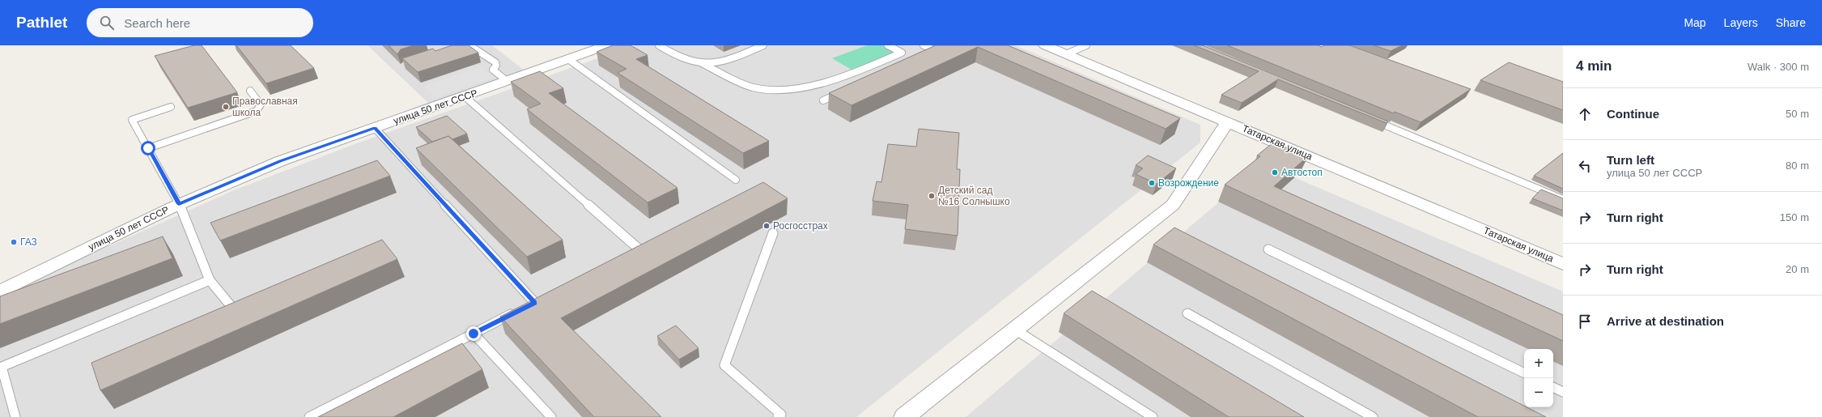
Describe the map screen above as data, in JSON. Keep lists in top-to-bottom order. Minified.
{"streets":{"street":["улица 50 лет СССР","Татарская улица"]},"places":["Православная школа","Автостоп","Возрождение","Детский сад №16 Солнышко","Росгосстрах","ГАЗ"],"page":{"header":"Pathlet","search":"Search here","nav":["Map","Layers","Share"],"heading":["4 min","Walk · 300 m"],"list":[["Continue","50 m"],["Turn left","улица 50 лет СССР","80 m"],["Turn right","150 m"],["Turn right","20 m"],"Arrive at destination"],"map_buttons":["+","−"]}}
